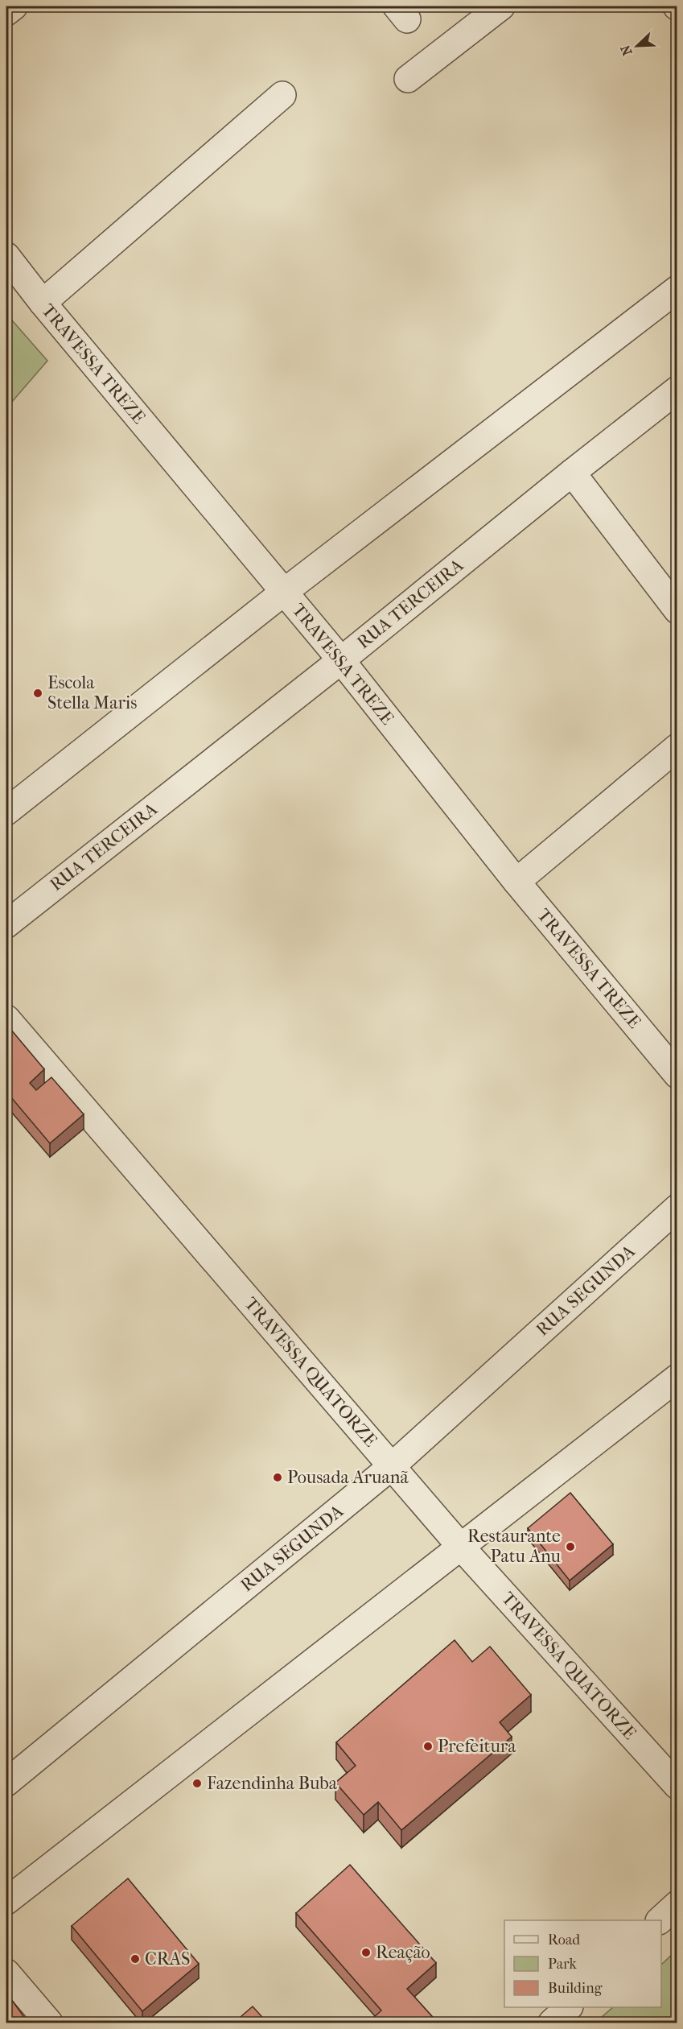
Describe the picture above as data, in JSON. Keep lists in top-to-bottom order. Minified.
{"streets":{"street":["TRAVESSA TREZE","RUA TERCEIRA","RUA SEGUNDA","TRAVESSA QUATORZE"]},"crossings":[["TRAVESSA TREZE","RUA TERCEIRA"],["RUA SEGUNDA","TRAVESSA QUATORZE"]],"places":["Escola Stella Maris","Pousada Aruanã","Restaurante Patu Anu","Prefeitura","Fazendinha Buba","Reação","CRAS"],"legend":["Road","Park","Building"],"north":"bottom left"}
